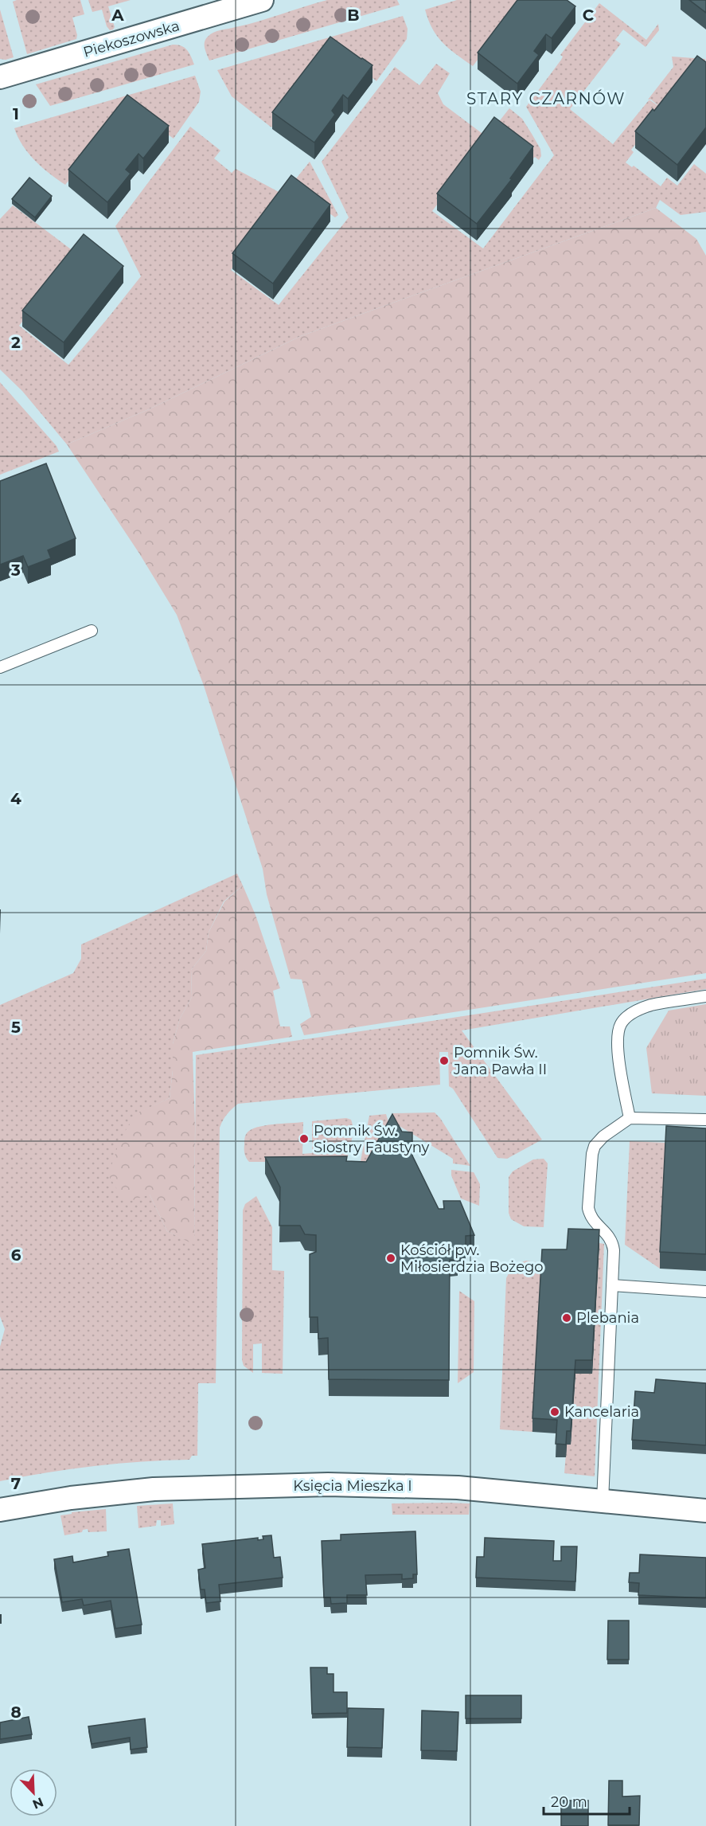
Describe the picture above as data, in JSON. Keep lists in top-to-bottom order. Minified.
{"streets":{"street":["Piekoszowska","Księcia Mieszka I"]},"districts":["STARY CZARNÓW"],"places":["Pomnik Św. Jana Pawła II","Pomnik Św. Siostry Faustyny","Kościół pw. Miłosierdzia Bożego","Plebania","Kancelaria"],"scale_bar":"20 m","north":"bottom right","grid":{"columns":["A","B","C"],"rows":["1","2","3","4","5","6","7","8"]}}
